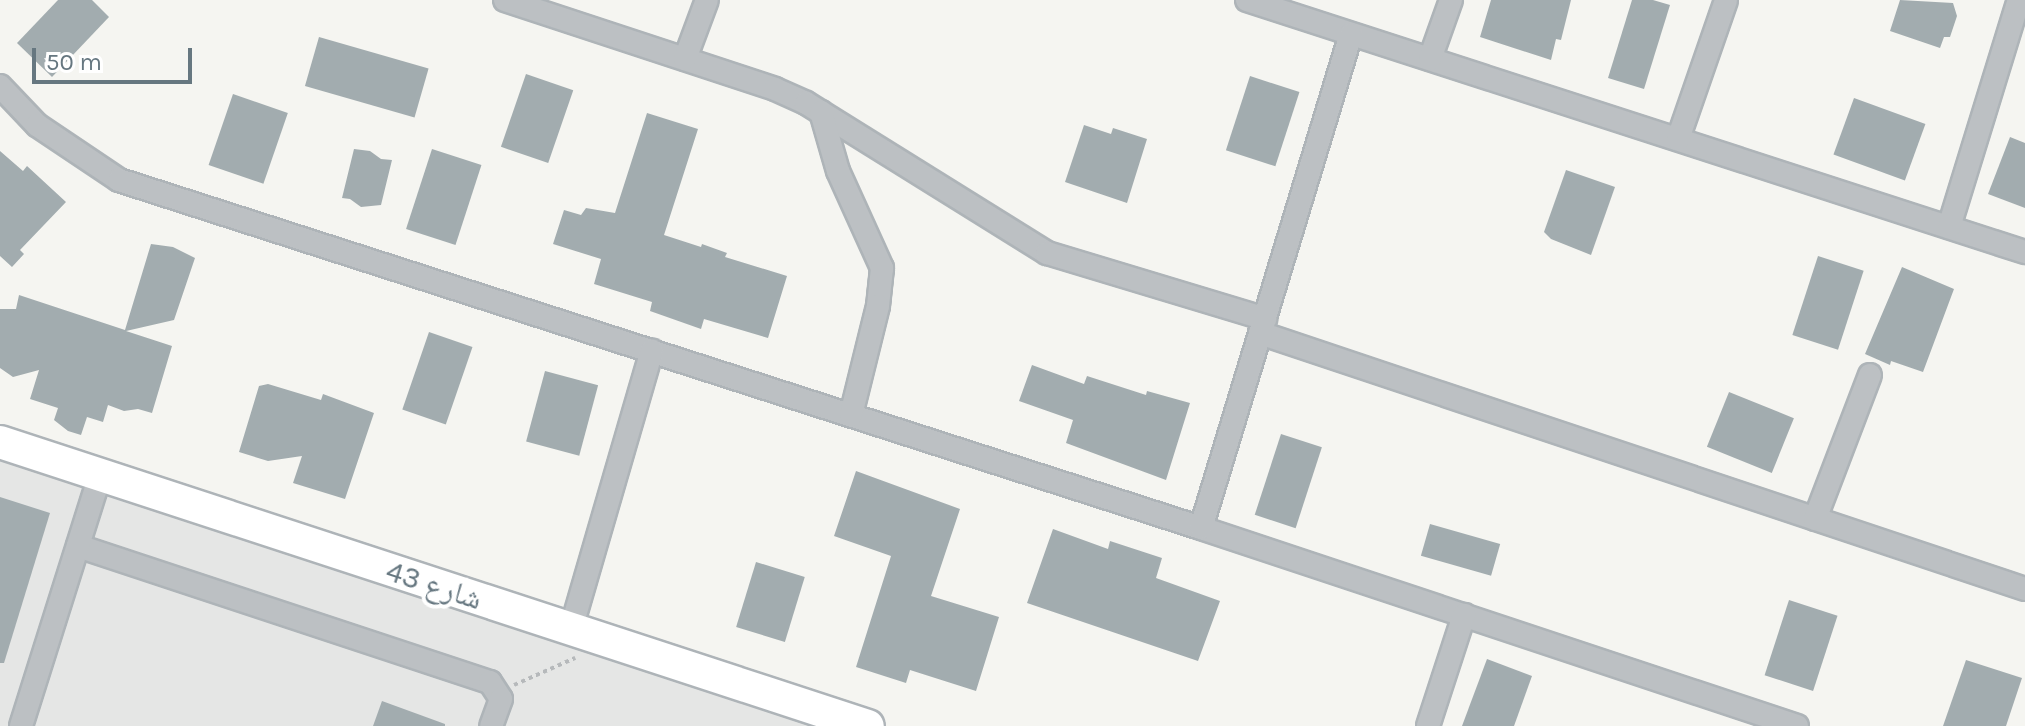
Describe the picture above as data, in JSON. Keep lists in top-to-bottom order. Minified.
{"streets":{"street":["شارع 43"]},"scale_bar":"50 m"}
